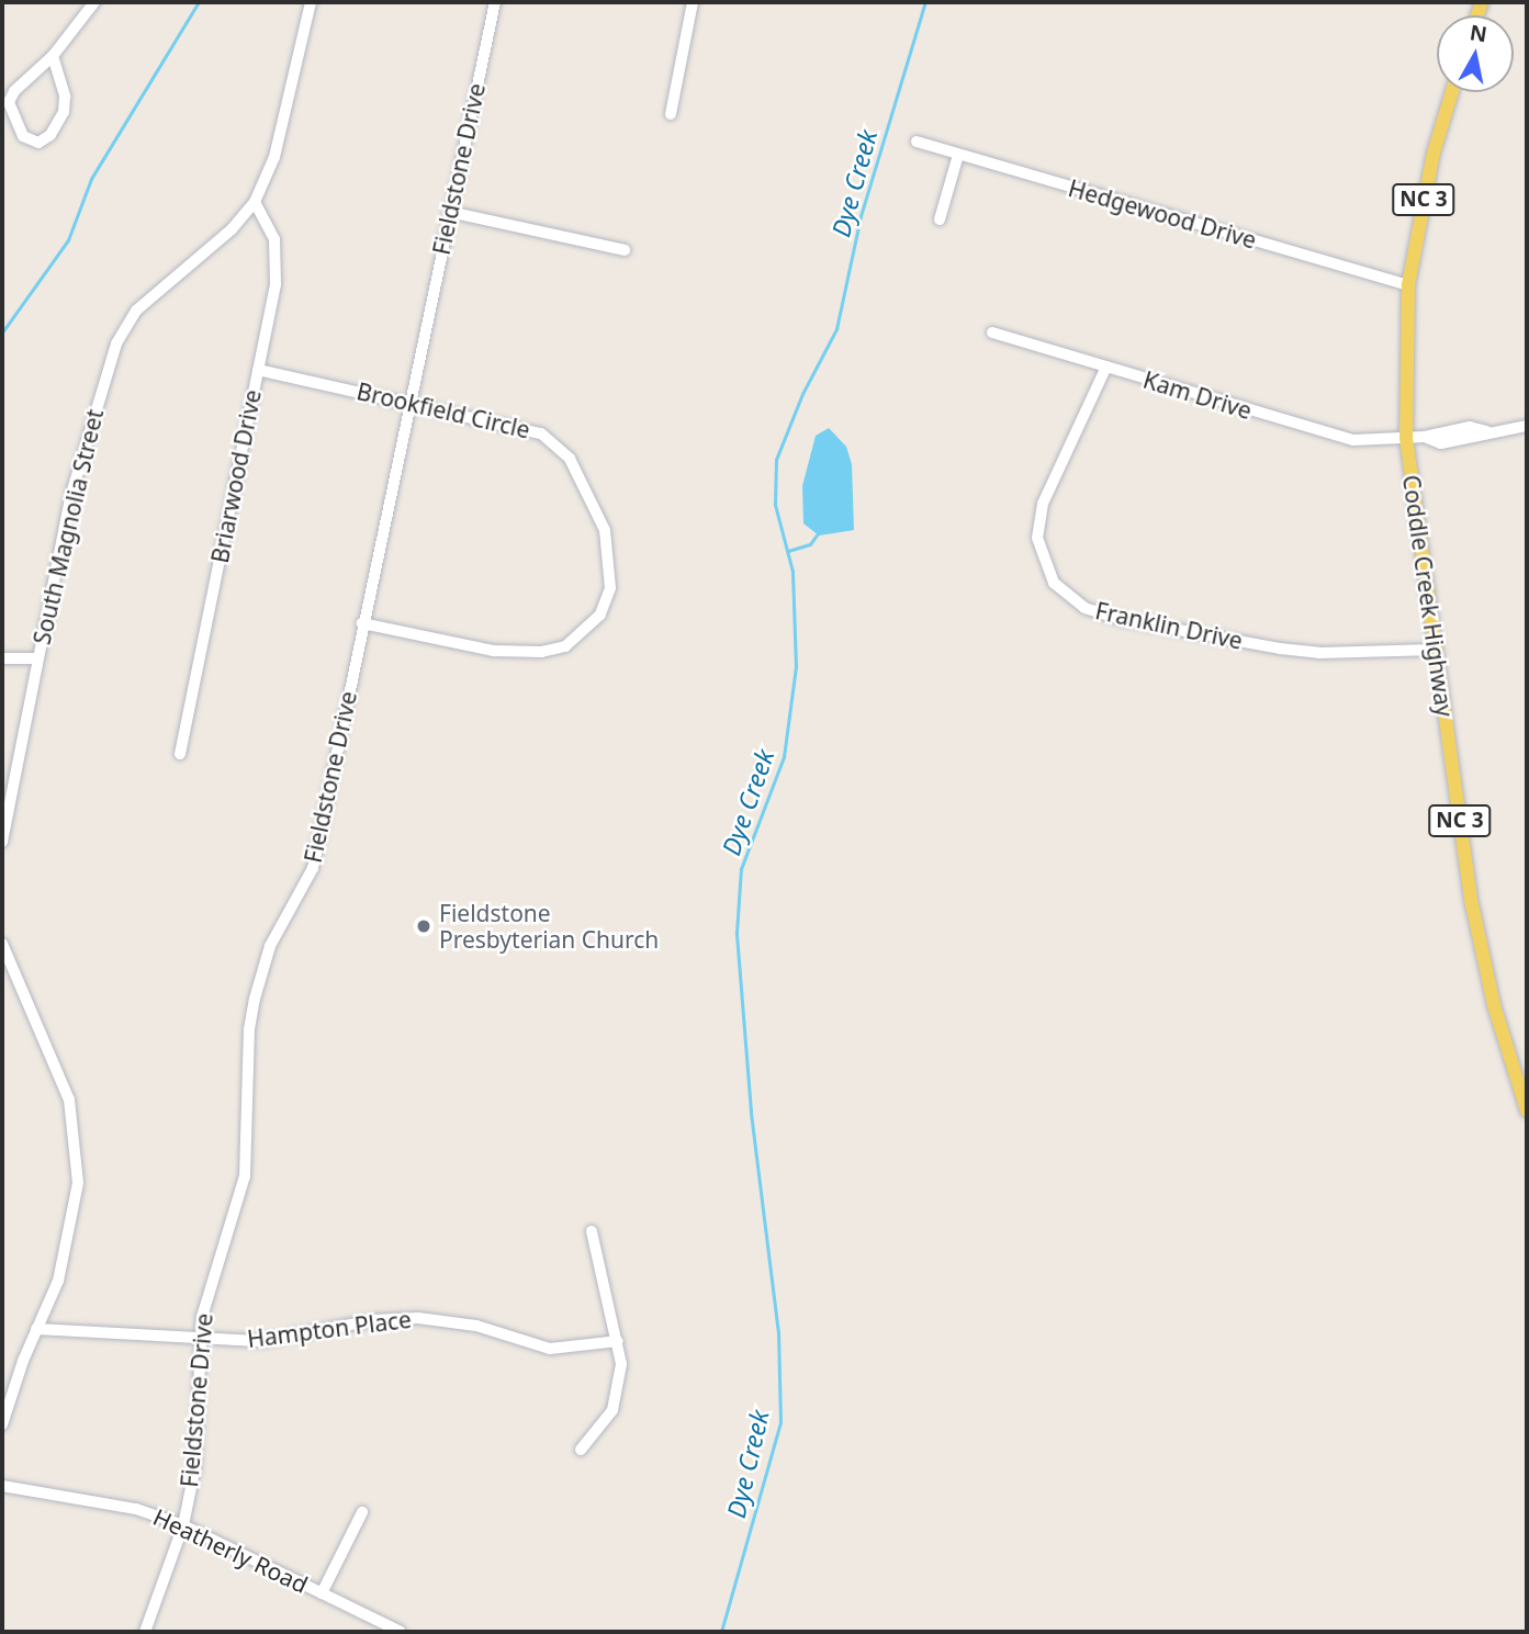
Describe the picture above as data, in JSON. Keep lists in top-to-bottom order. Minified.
{"streets":{"main road":["NC 3","Coddle Creek Highway"],"street":["Fieldstone Drive","Hedgewood Drive","Kam Drive","Brookfield Circle","Briarwood Drive","South Magnolia Street","Franklin Drive","Hampton Place","Heatherly Road"]},"crossings":[["Fieldstone Drive","Brookfield Circle"],["Fieldstone Drive","Hampton Place"],["Fieldstone Drive","Heatherly Road"],["Hedgewood Drive","Coddle Creek Highway"],["Kam Drive","Coddle Creek Highway"],["Kam Drive","Franklin Drive"],["Brookfield Circle","Briarwood Drive"],["Briarwood Drive","South Magnolia Street"],["Coddle Creek Highway","Franklin Drive"]],"water":["Dye Creek"],"places":["Fieldstone Presbyterian Church"],"north":"top"}
